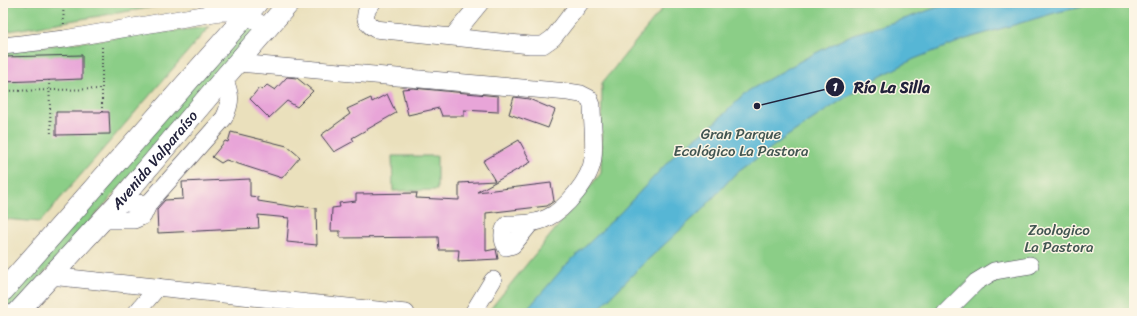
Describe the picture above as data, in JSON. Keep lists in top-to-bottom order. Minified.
{"streets":{"main road":["Avenida Valparaíso"]},"parks":["Gran Parque Ecológico La Pastora","Zoologico La Pastora"],"places":["Río La Silla"]}
